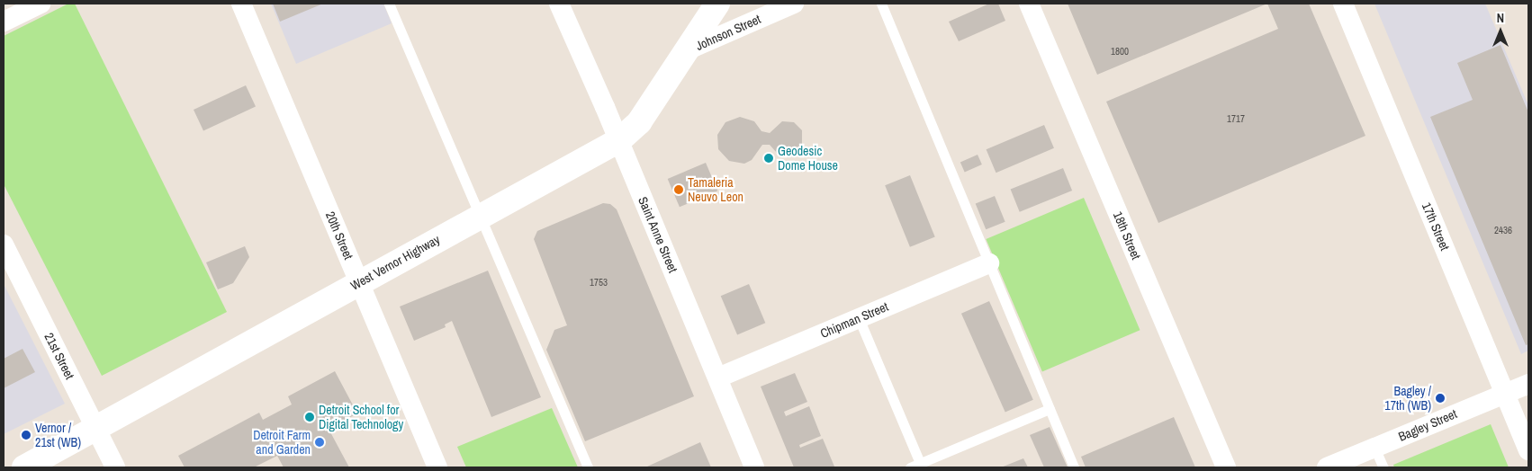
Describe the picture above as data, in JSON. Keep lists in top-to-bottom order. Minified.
{"streets":{"street":["Johnson Street","17th Street","Saint Anne Street","20th Street","18th Street","West Vernor Highway","Chipman Street","21st Street","Bagley Street"]},"crossings":[["Johnson Street","West Vernor Highway"],["17th Street","Bagley Street"],["Saint Anne Street","West Vernor Highway"],["Saint Anne Street","Chipman Street"],["20th Street","West Vernor Highway"],["West Vernor Highway","21st Street"]],"places":["Geodesic Dome House","Tamaleria Neuvo Leon","Bagley / 17th (WB)","Detroit School for Digital Technology","Vernor / 21st (WB)","Detroit Farm and Garden"],"house_numbers":["1800","1717","2436","1753"],"north":"top"}
